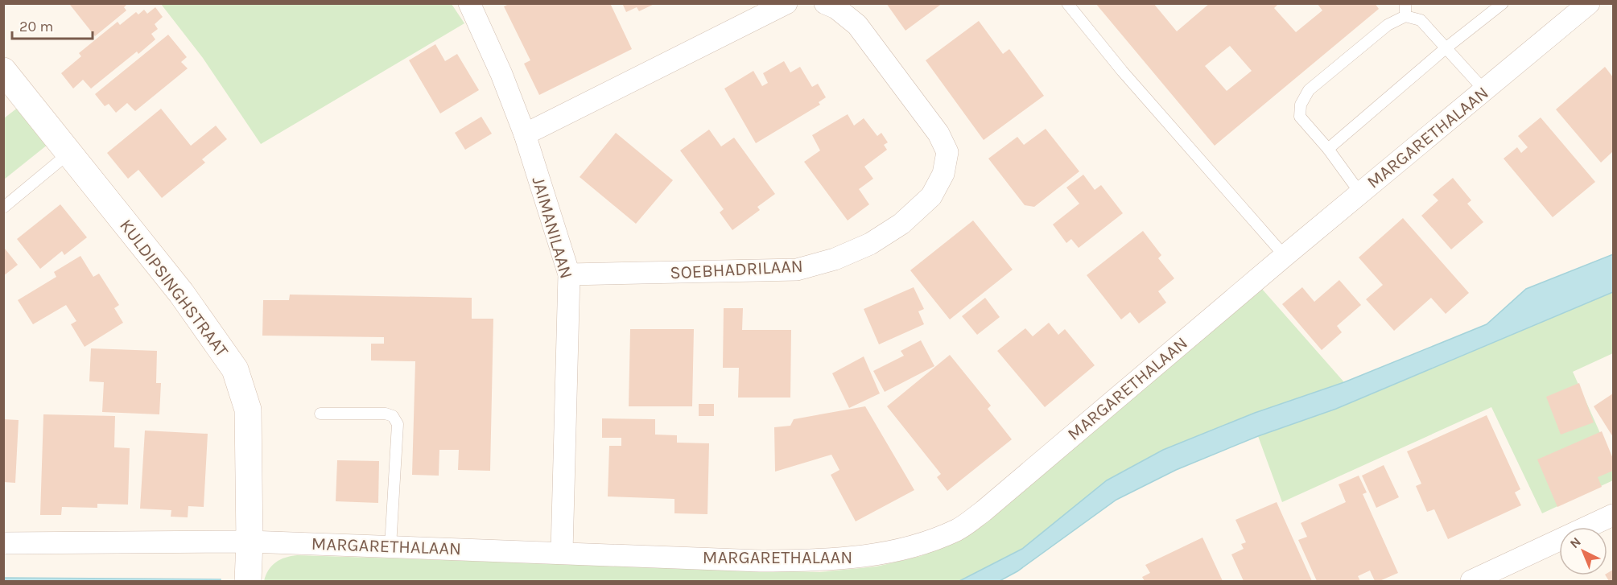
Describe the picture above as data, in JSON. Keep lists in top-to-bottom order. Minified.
{"streets":{"street":["MARGARETHALAAN","JAIMANILAAN","SOEBHADRILAAN","KULDIPSINGHSTRAAT"]},"crossings":[["MARGARETHALAAN","JAIMANILAAN"],["MARGARETHALAAN","KULDIPSINGHSTRAAT"],["JAIMANILAAN","SOEBHADRILAAN"]],"scale_bar":"20 m","north":"top left"}
